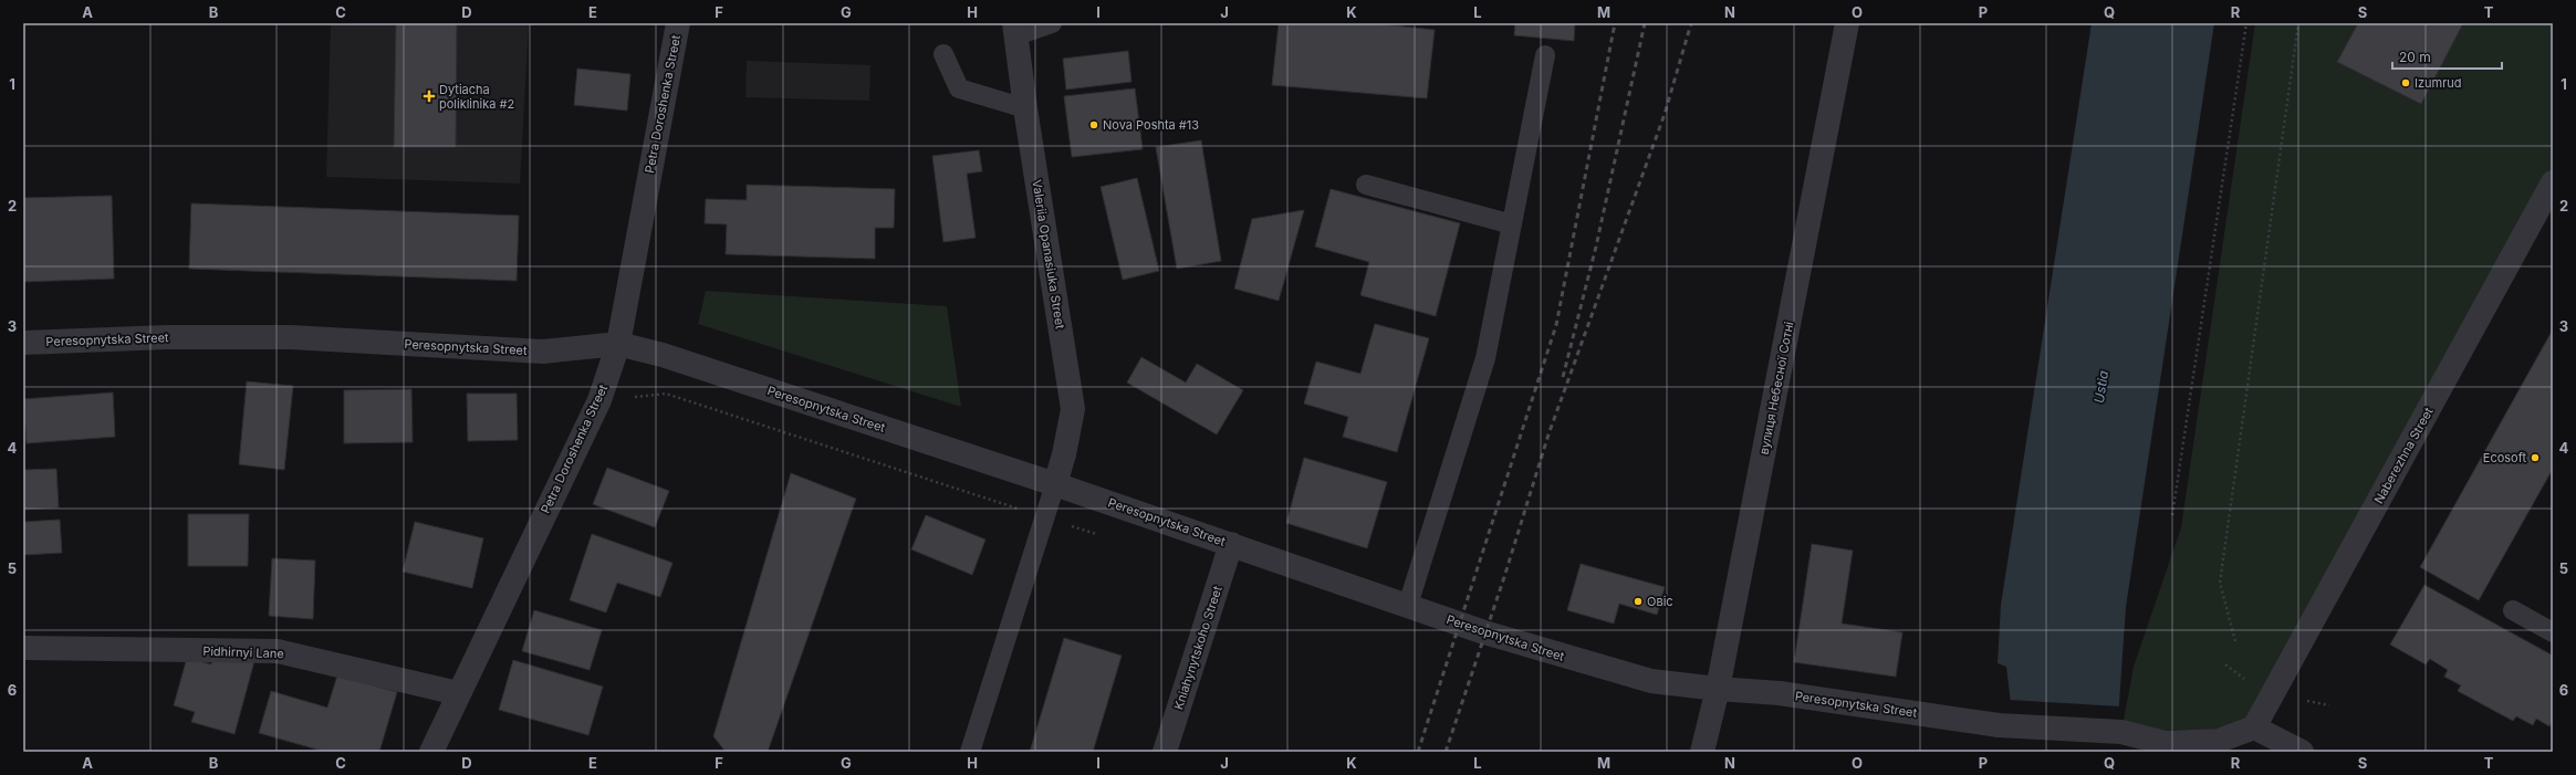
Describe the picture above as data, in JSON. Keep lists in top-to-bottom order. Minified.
{"streets":{"street":["Petra Doroshenka Street","Valeriia Opanasiuka Street","Peresopnytska Street","вулиця Небесної Сотні","Naberezhna Street","Kniahynytskoho Street","Pidhirnyi Lane"]},"crossings":[["Petra Doroshenka Street","Peresopnytska Street"],["Petra Doroshenka Street","Pidhirnyi Lane"],["Valeriia Opanasiuka Street","Peresopnytska Street"],["Peresopnytska Street","вулиця Небесної Сотні"],["Peresopnytska Street","Naberezhna Street"],["Peresopnytska Street","Kniahynytskoho Street"]],"water":["Ustia"],"places":{"other":["Izumrud","Nova Poshta #13","Ecosoft","Овіс"],"health":["Dytiacha poliklinika #2"]},"scale_bar":"20 m","grid":{"columns":["A","B","C","D","E","F","G","H","I","J","K","L","M","N","O","P","Q","R","S","T"],"rows":["1","2","3","4","5","6"]}}
